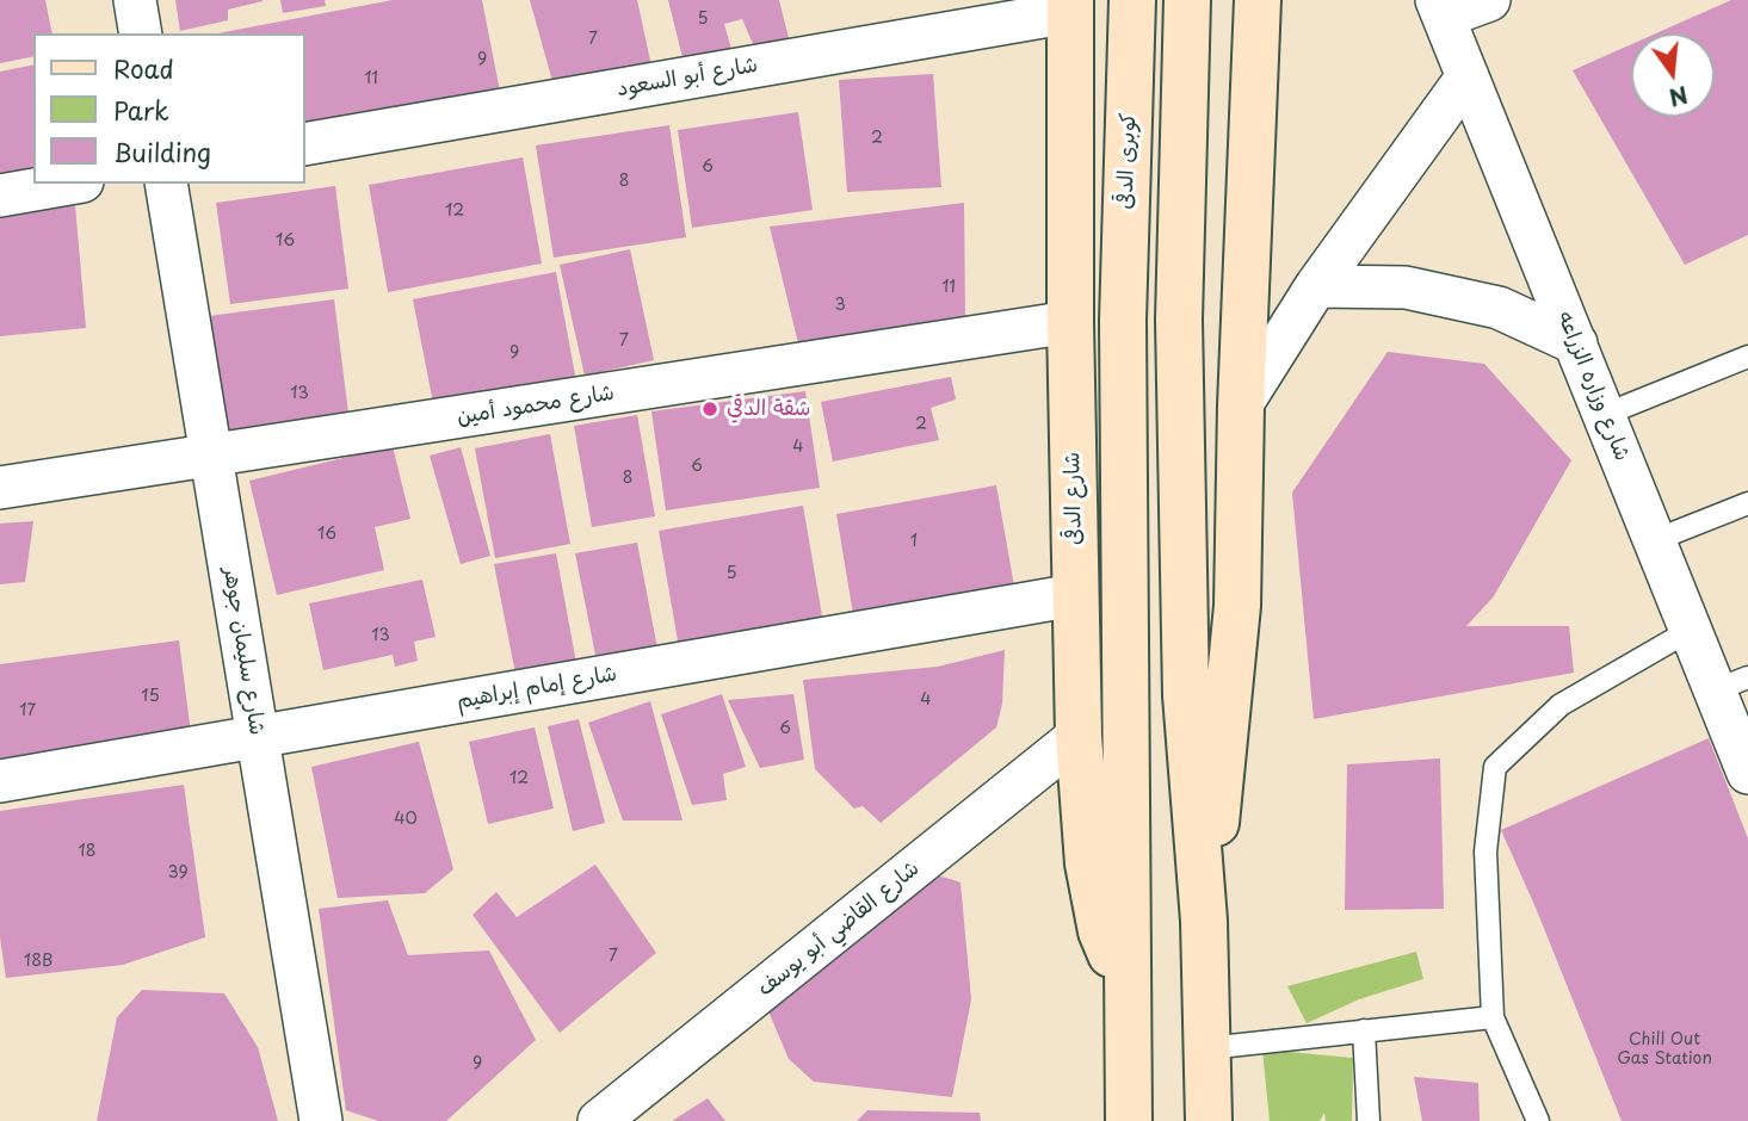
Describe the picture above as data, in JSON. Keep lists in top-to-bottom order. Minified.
{"streets":{"main road":["كوبرى الدقى","شارع الدقى"],"street":["شارع أبو السعود","شارع وزاره الزراعه","شارع محمود أمين","شارع سليمان جوهر","شارع إمام إبراهيم","شارع القاضي أبو يوسف"]},"crossings":[["شارع أبو السعود","شارع الدقى"],["كوبرى الدقى","شارع الدقى"],["شارع محمود أمين","شارع الدقى"],["شارع محمود أمين","شارع سليمان جوهر"],["شارع الدقى","شارع إمام إبراهيم"],["شارع الدقى","شارع القاضي أبو يوسف"],["شارع سليمان جوهر","شارع إمام إبراهيم"]],"places":["شقة الدقي"],"house_numbers":["5","7","9","11","2","6","8","12","16","11","3","7","9","13","2","4","6","8","16","1","5","13","15","4","17","6","12","40","18","39","7","18B","Chill Out Gas Station","9"],"legend":["Road","Park","Building"],"north":"bottom"}
